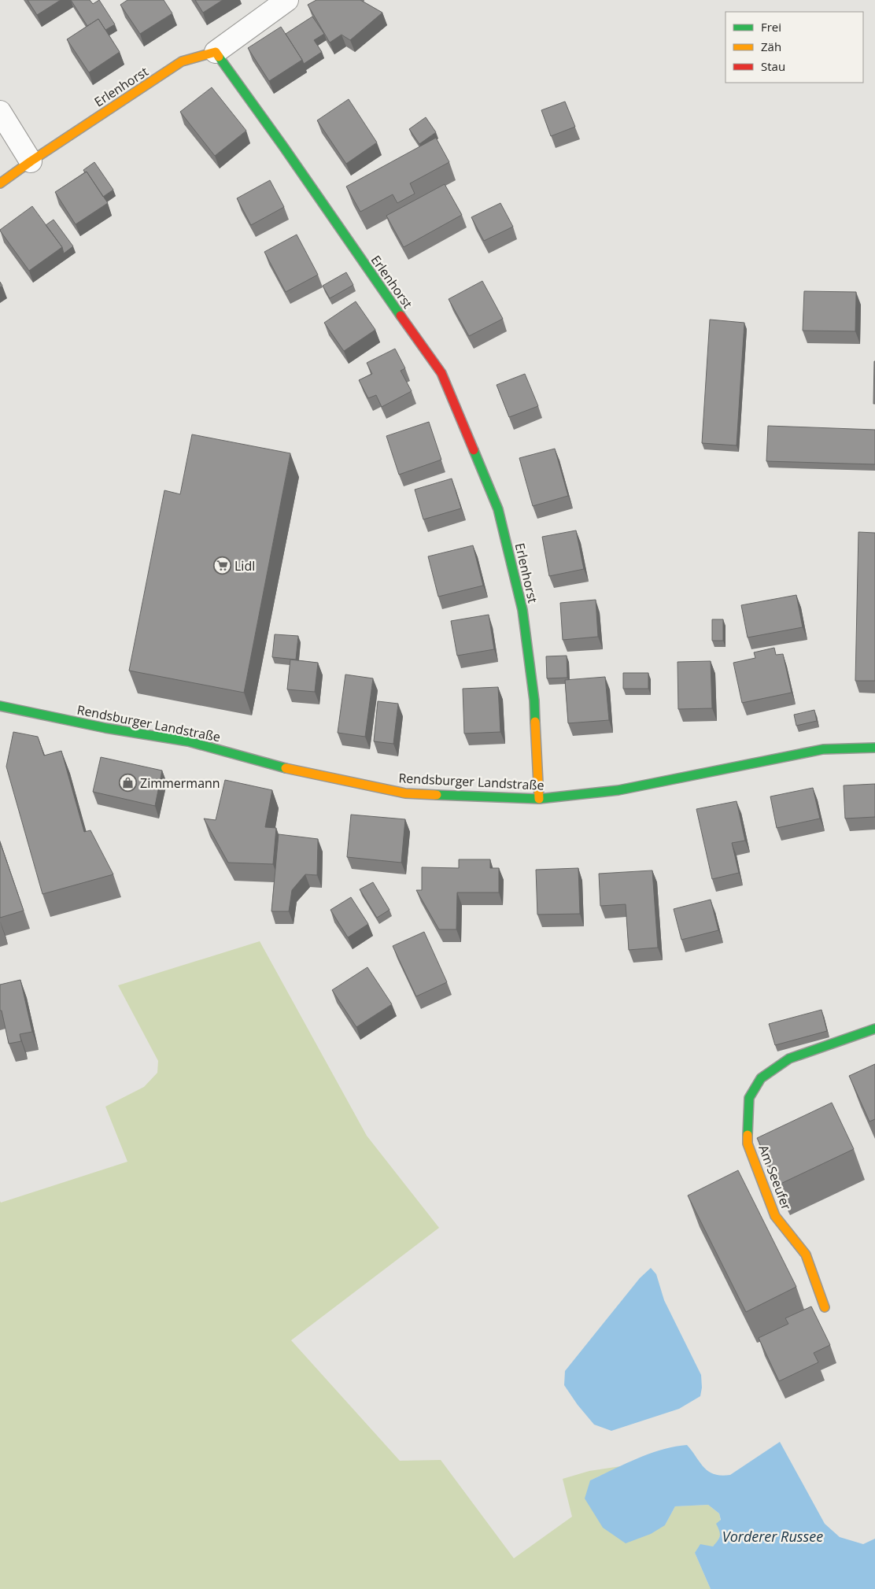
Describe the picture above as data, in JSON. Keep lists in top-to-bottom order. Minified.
{"streets":{"street":["Erlenhorst","Rendsburger Landstraße","Am Seeufer"]},"crossings":[["Erlenhorst","Rendsburger Landstraße"]],"water":["Vorderer Russee"],"places":{"supermarket":["Lidl"],"shop":["Zimmermann"]},"legend":["Frei","Zäh","Stau"]}
